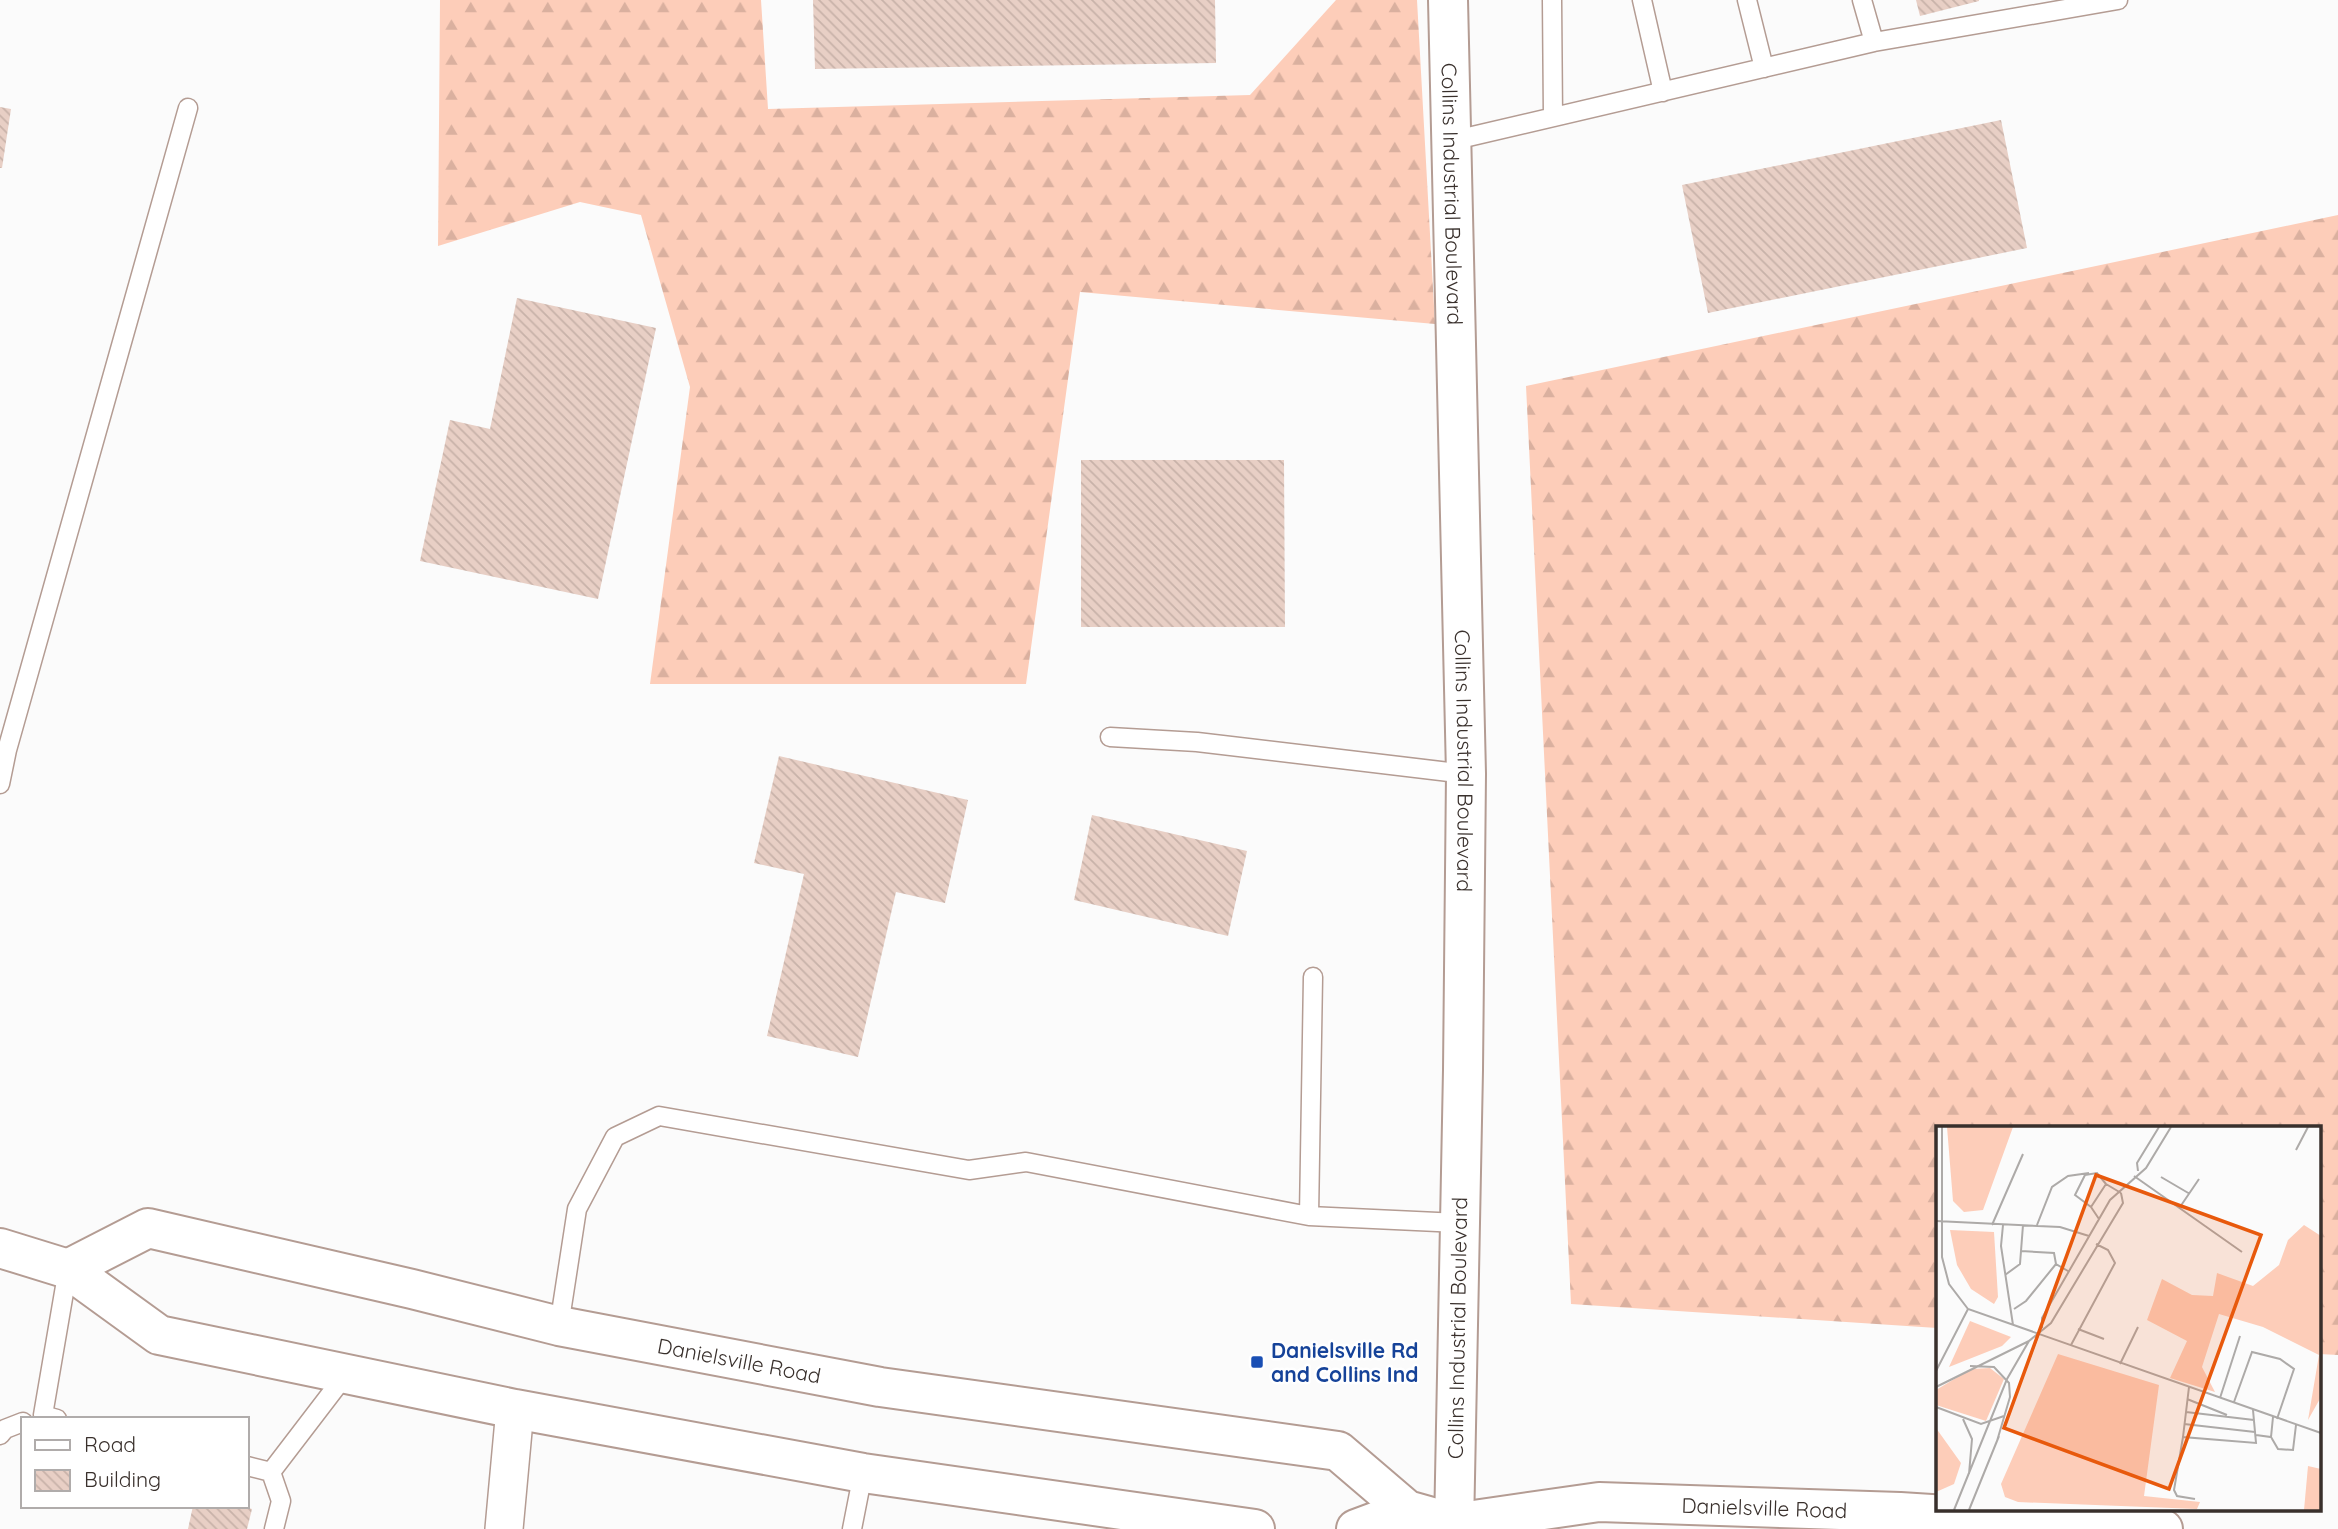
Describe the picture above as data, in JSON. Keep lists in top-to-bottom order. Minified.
{"streets":{"main road":["Collins Industrial Boulevard","Danielsville Road"]},"crossings":[["Collins Industrial Boulevard","Danielsville Road"]],"places":{"transit":["Danielsville Rd and Collins Ind"]},"legend":["Road","Building"]}
